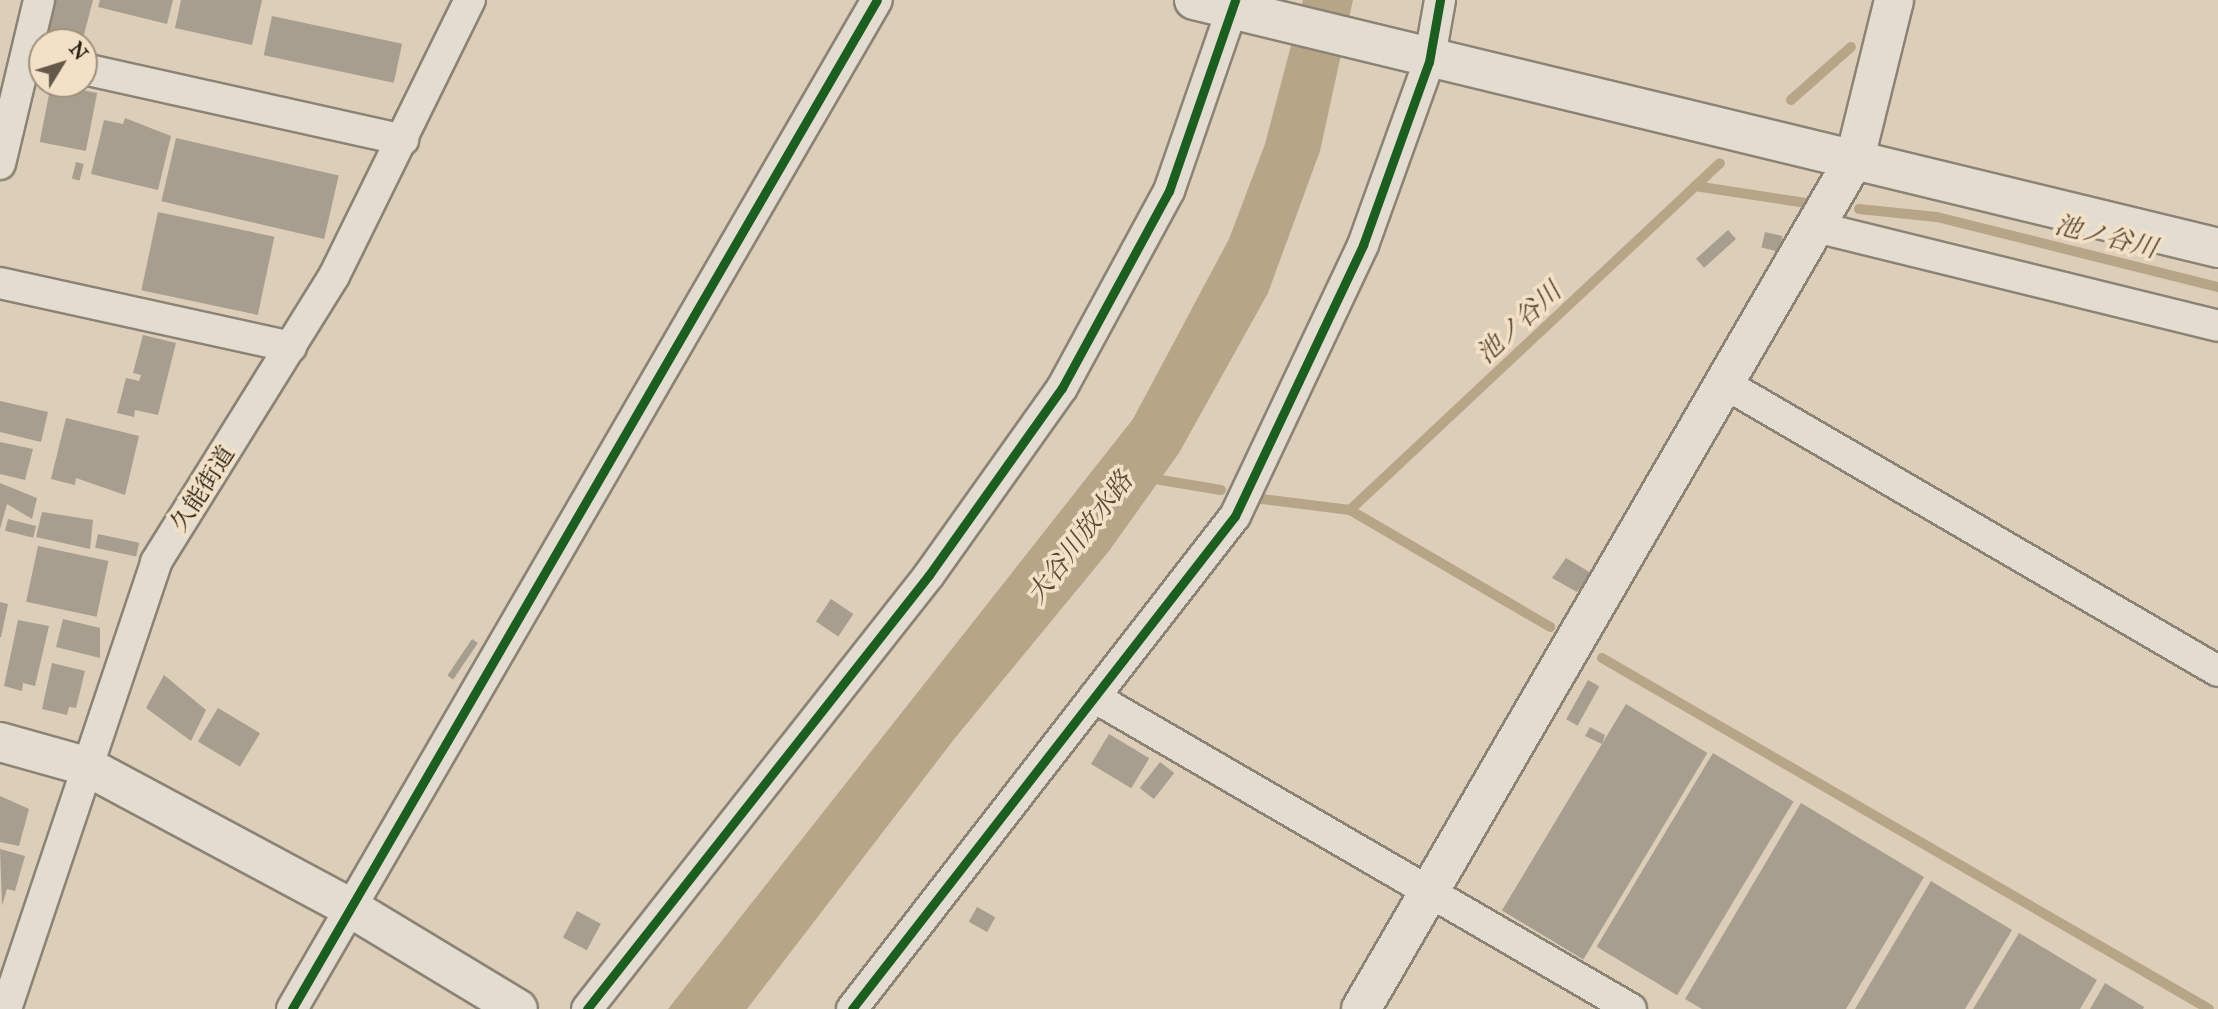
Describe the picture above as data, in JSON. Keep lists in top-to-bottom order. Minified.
{"streets":{"street":["久能街道"]},"water":["池ノ谷川","大谷川放水路"],"north":"top right"}
